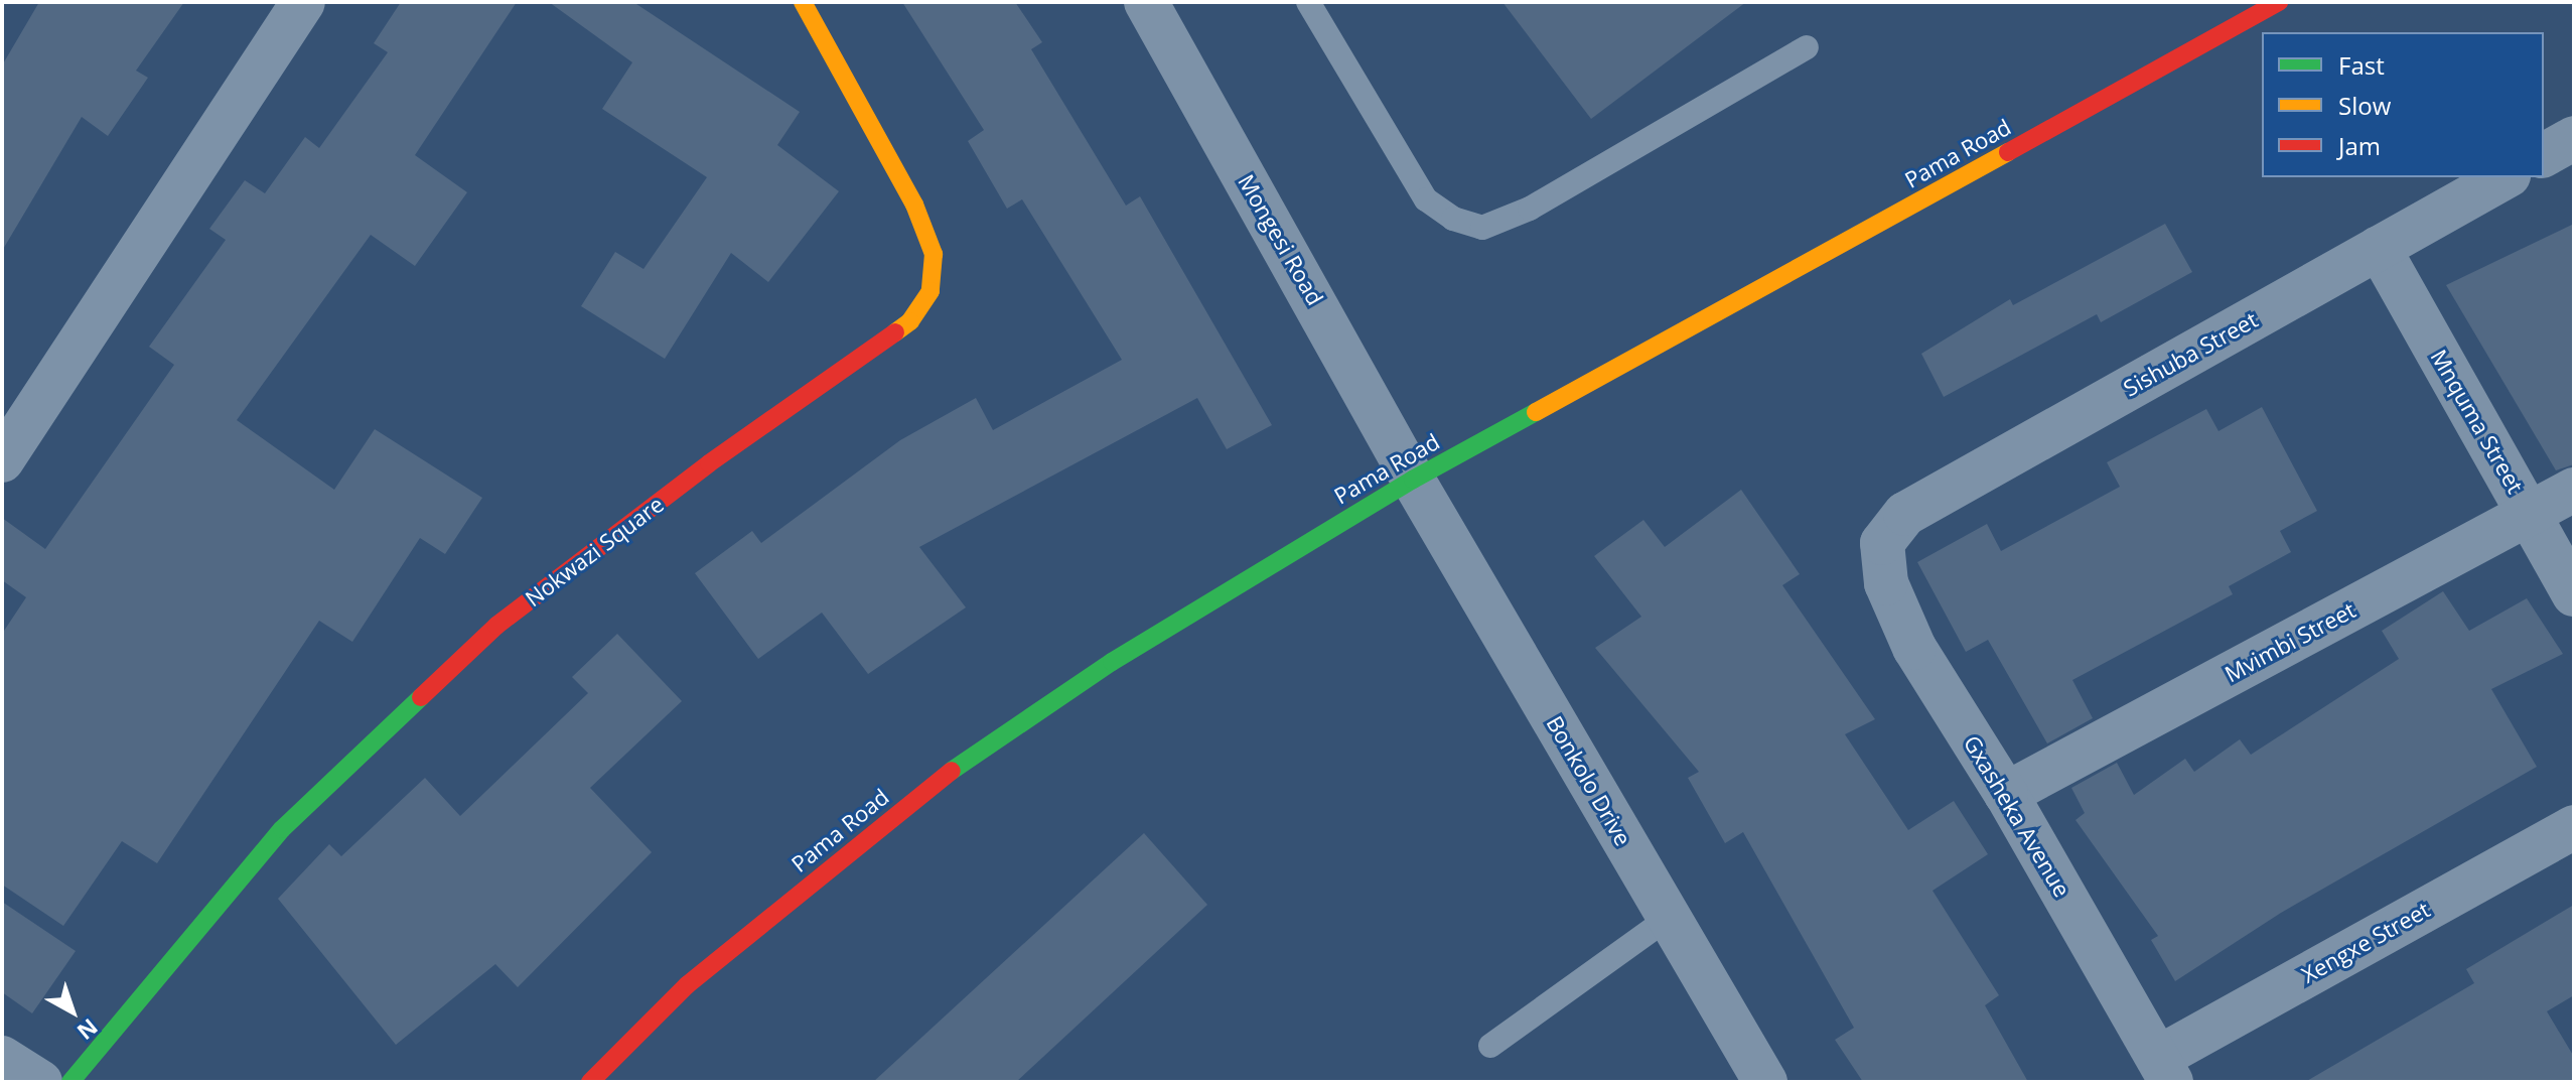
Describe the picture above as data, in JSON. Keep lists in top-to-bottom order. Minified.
{"streets":{"street":["Pama Road","Mongesi Road","Sishuba Street","Mnquma Street","Nokwazi Square","Mvimbi Street","Bonkolo Drive","Gxasheka Avenue","Xengxe Street"]},"crossings":[["Pama Road","Mongesi Road"],["Pama Road","Bonkolo Drive"],["Mongesi Road","Bonkolo Drive"],["Sishuba Street","Mnquma Street"],["Sishuba Street","Gxasheka Avenue"],["Mnquma Street","Mvimbi Street"],["Mvimbi Street","Gxasheka Avenue"],["Gxasheka Avenue","Xengxe Street"]],"legend":["Fast","Slow","Jam"],"north":"bottom right"}
